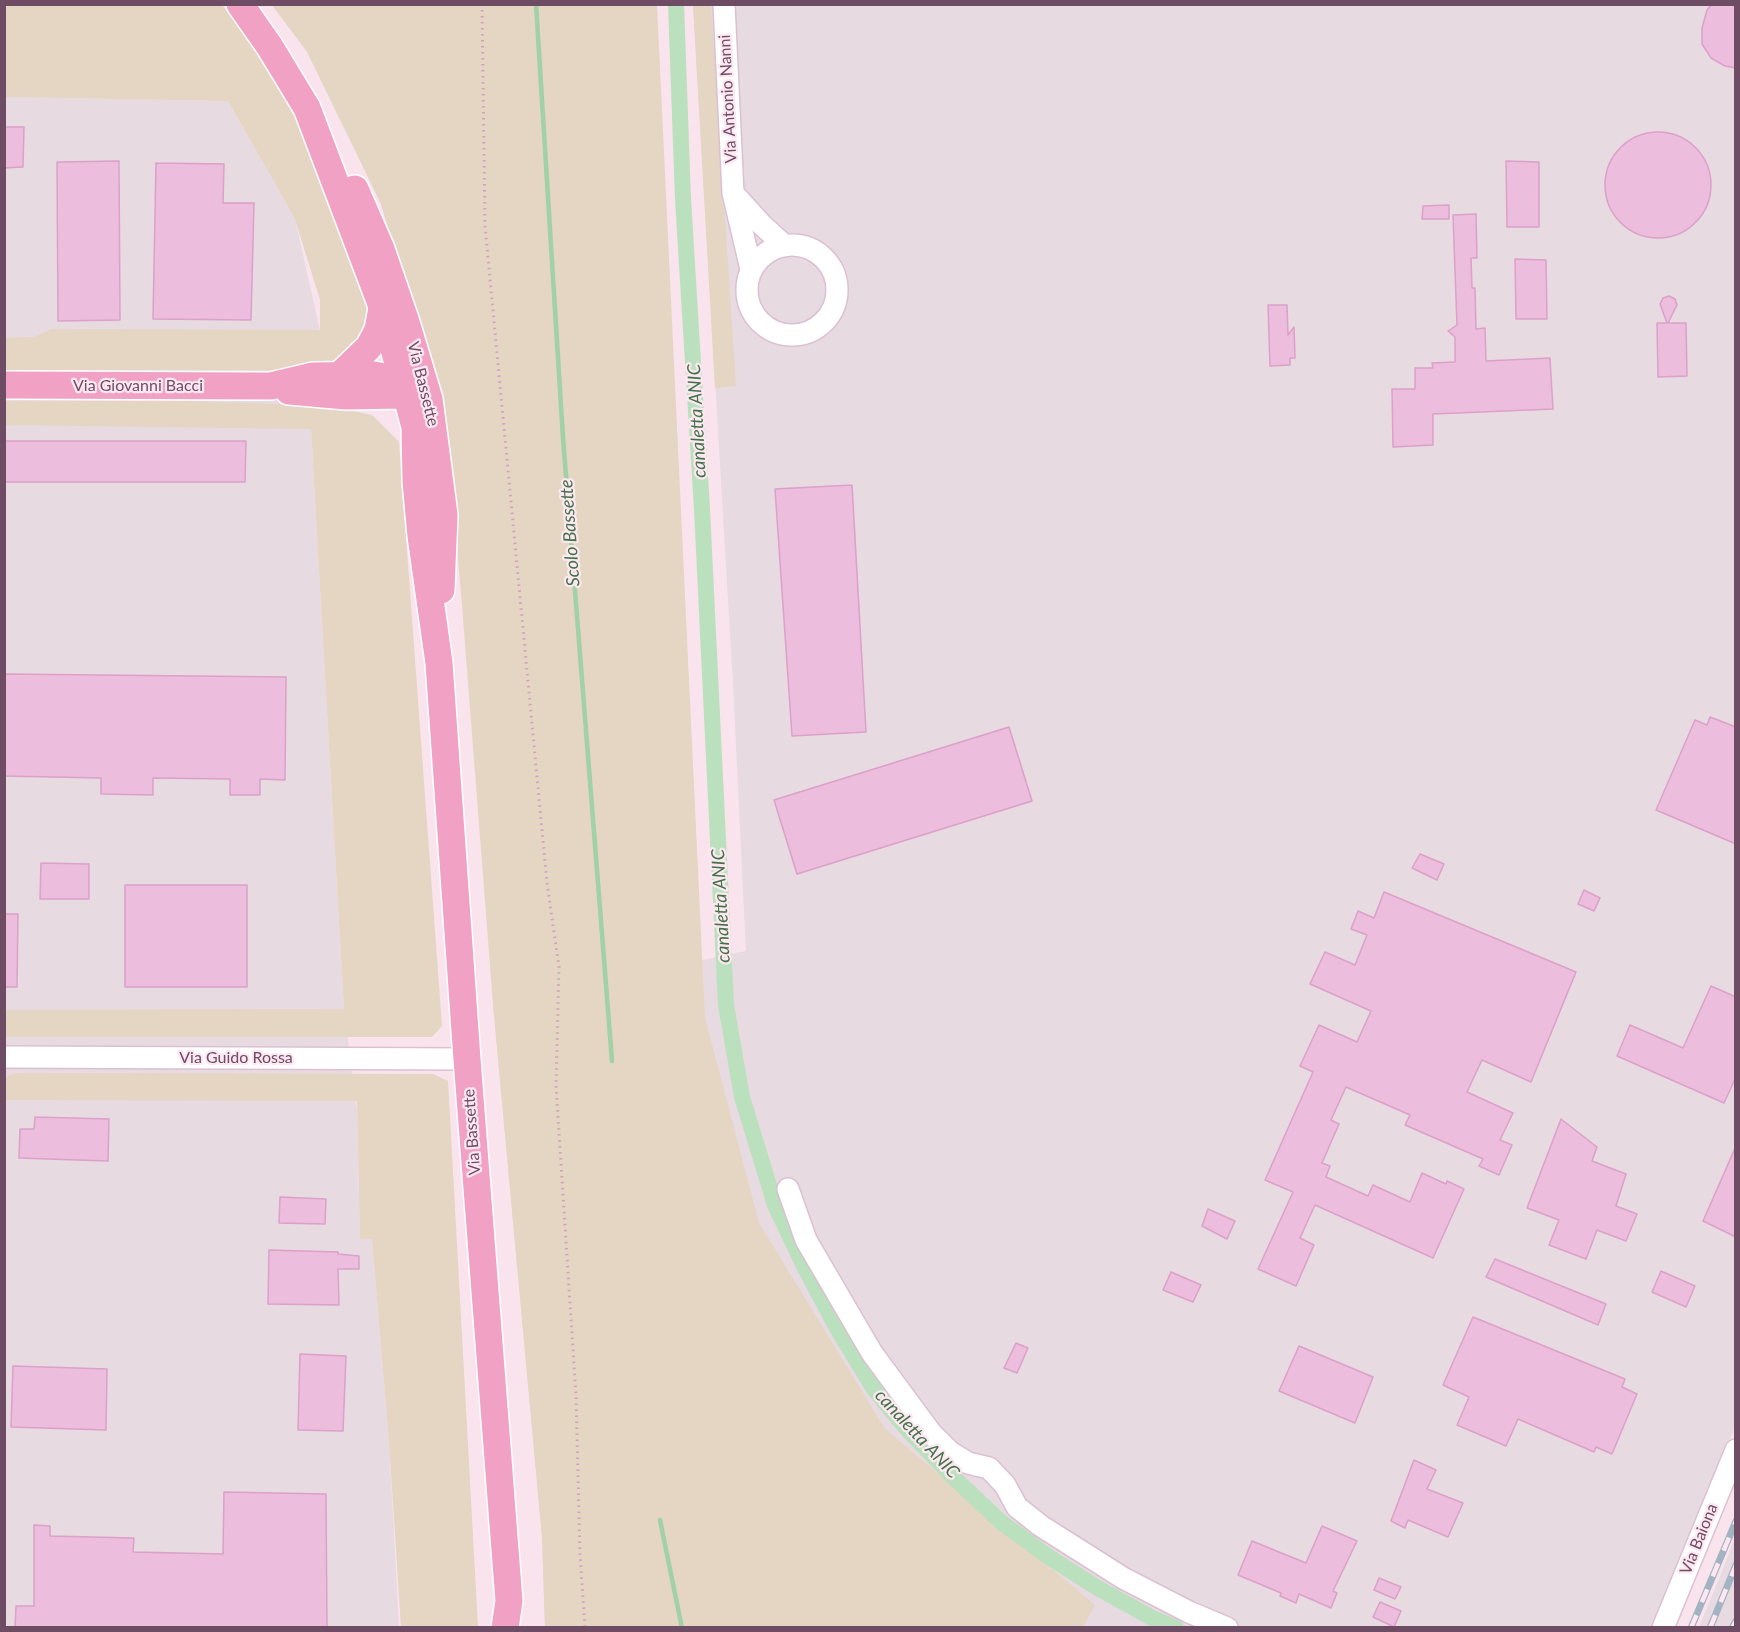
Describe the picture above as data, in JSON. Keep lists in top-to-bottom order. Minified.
{"streets":{"main road":["Via Bassette","Via Giovanni Bacci"],"street":["Via Antonio Nanni","Via Guido Rossa","Via Baiona"]},"crossings":[["Via Bassette","Via Giovanni Bacci"],["Via Bassette","Via Guido Rossa"]],"water":["canaletta ANIC","Scolo Bassette"]}
